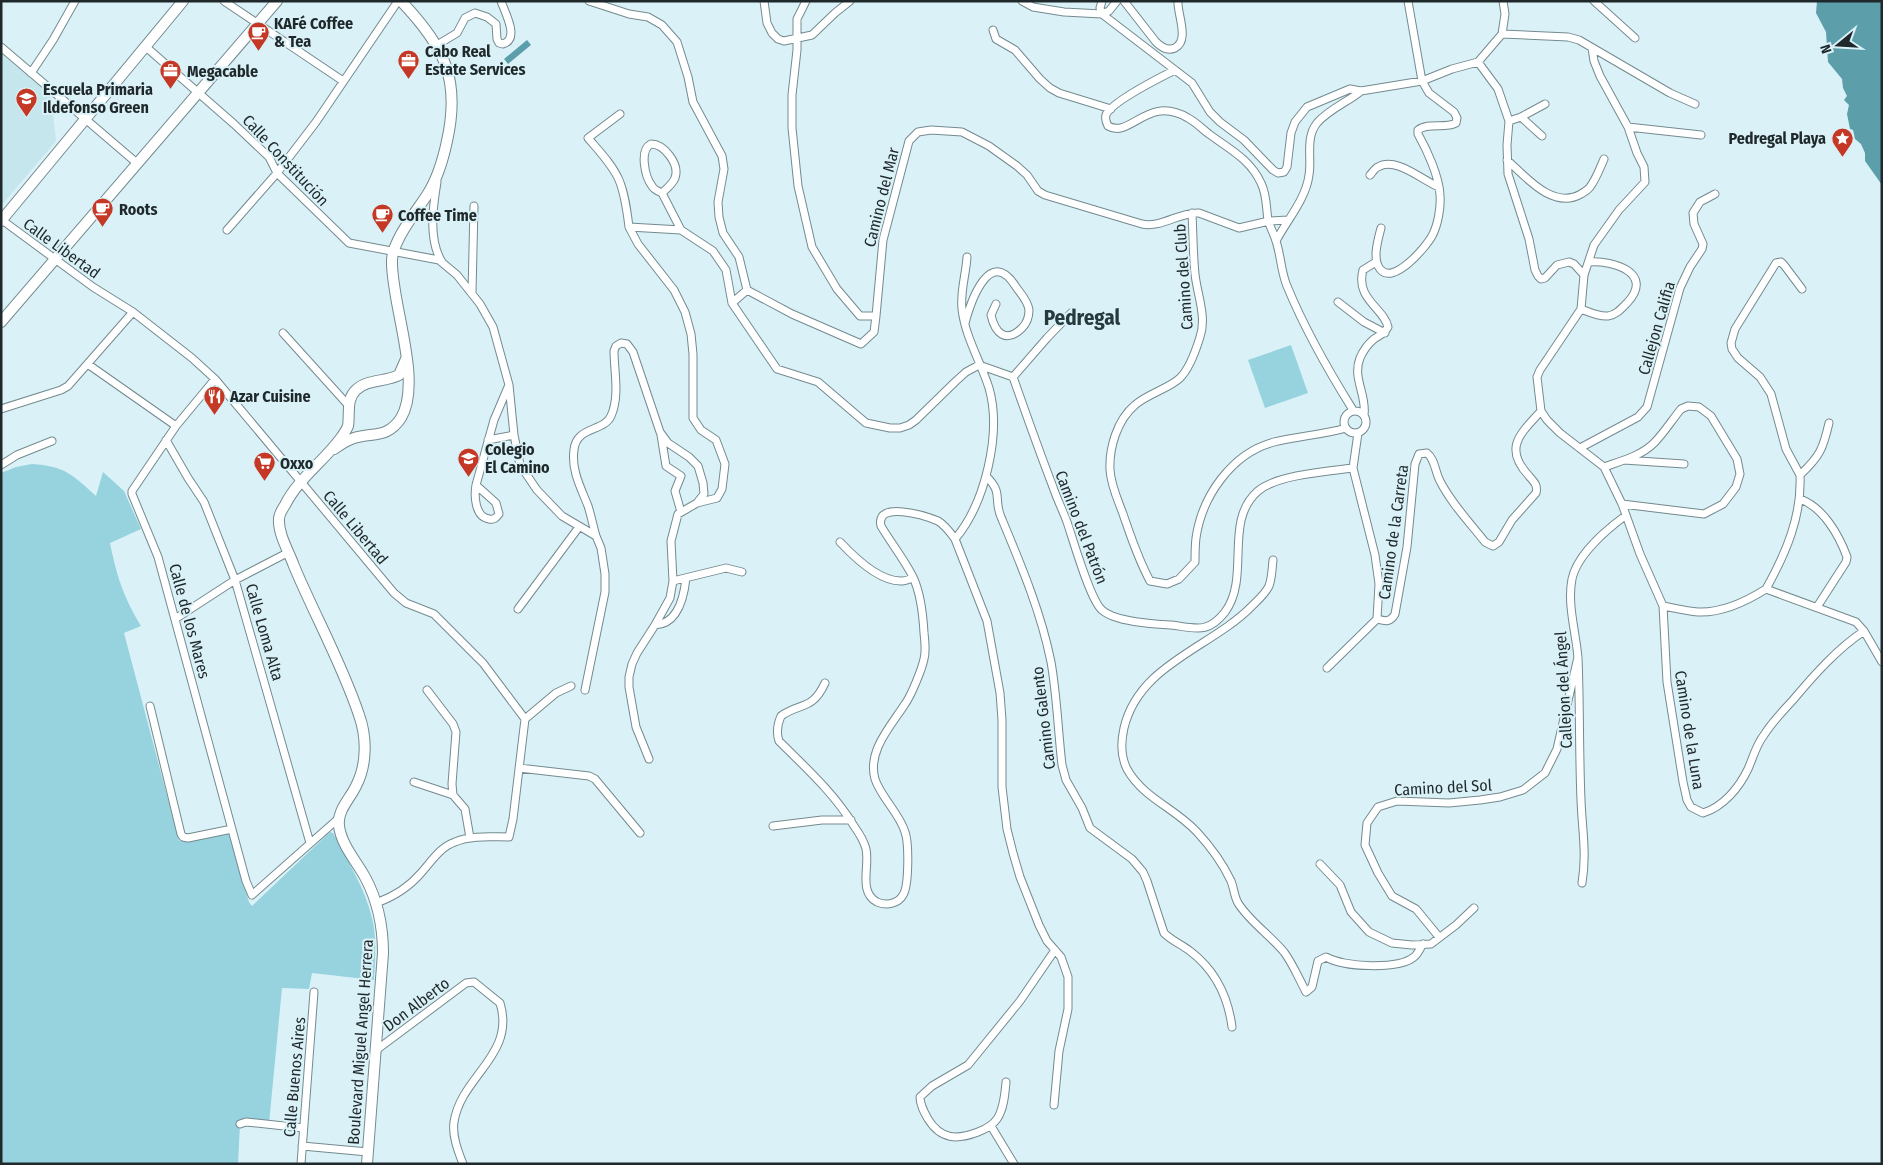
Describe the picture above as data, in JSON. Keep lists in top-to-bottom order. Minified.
{"streets":{"street":["Calle Constitución","Camino del Mar","Calle Libertad","Camino del Club","Callejon Califia","Camino del Patrón","Camino de la Carreta","Calle de los Mares","Calle Loma Alta","Callejon del Ángel","Camino Galento","Camino de la Luna","Camino del Sol","Don Alberto","Boulevard Miguel Angel Herrera","Calle Buenos Aires"]},"crossings":[["Camino del Mar","Camino del Club"],["Calle Libertad","Calle de los Mares"],["Calle de los Mares","Calle Loma Alta"],["Callejon del Ángel","Camino del Sol"],["Don Alberto","Boulevard Miguel Angel Herrera"]],"districts":["Pedregal"],"places":{"cafe":["KAFé Coffee & Tea","Roots","Coffee Time"],"office":["Cabo Real Estate Services","Megacable"],"school or university":["Escuela Primaria Ildefonso Green","Colegio El Camino"],"place":["Pedregal Playa"],"restaurant":["Azar Cuisine"],"supermarket":["Oxxo"]},"north":"left"}
